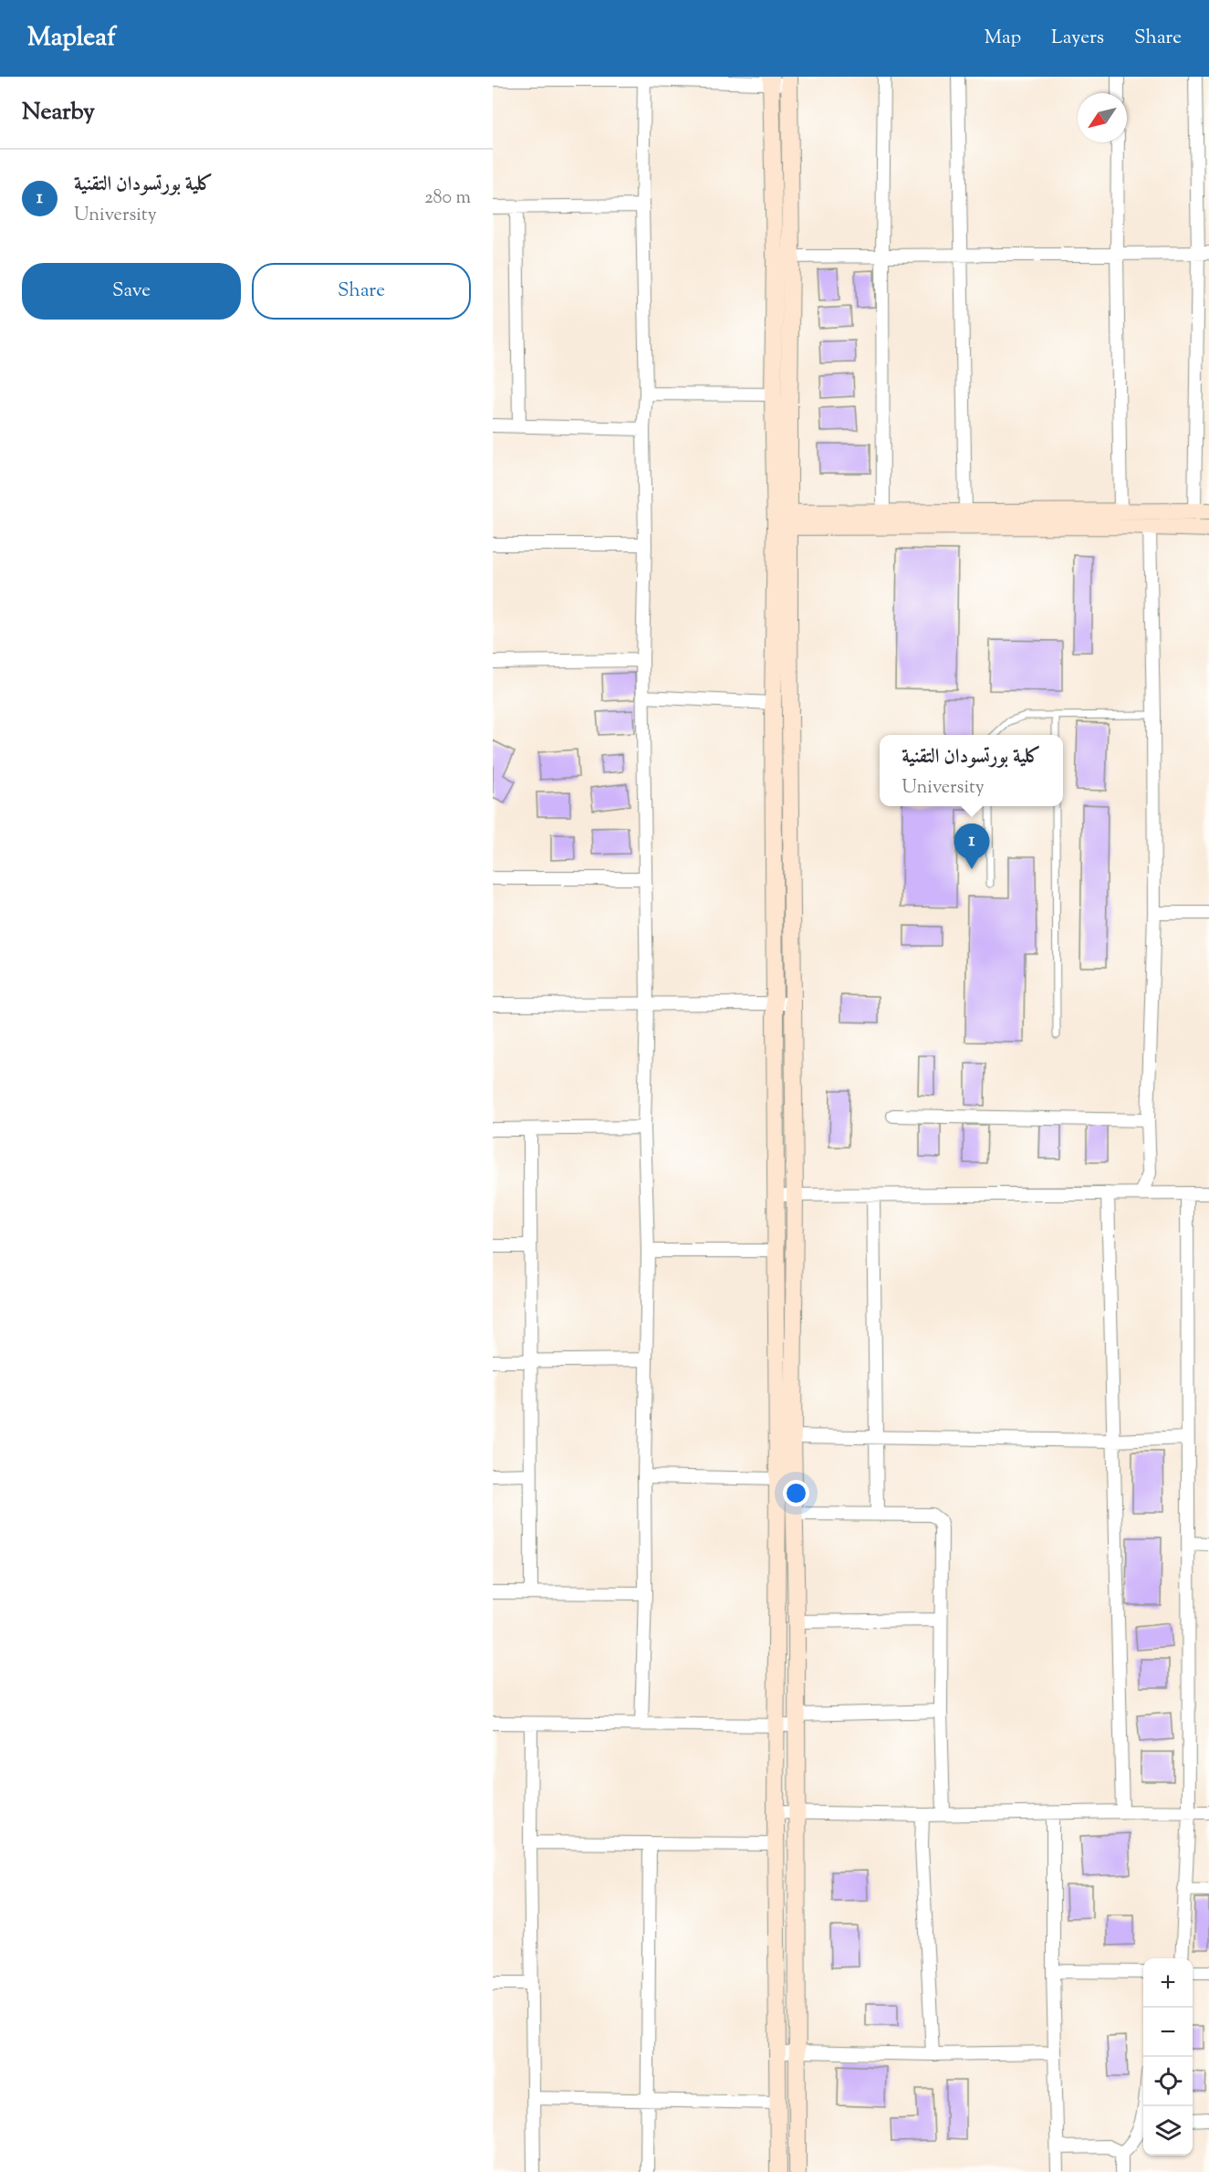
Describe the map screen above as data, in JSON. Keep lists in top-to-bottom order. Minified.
{"north":"bottom left","page":{"header":"Mapleaf","nav":["Map","Layers","Share"],"heading":"Nearby","list":[{"mark":"1","name":"كلية بورتسودان التقنية","note":"University","value":"280 m"}],"buttons":["Save","Share"],"popup":["كلية بورتسودان التقنية","University"],"pins":"1","map_buttons":["+","−"]}}
